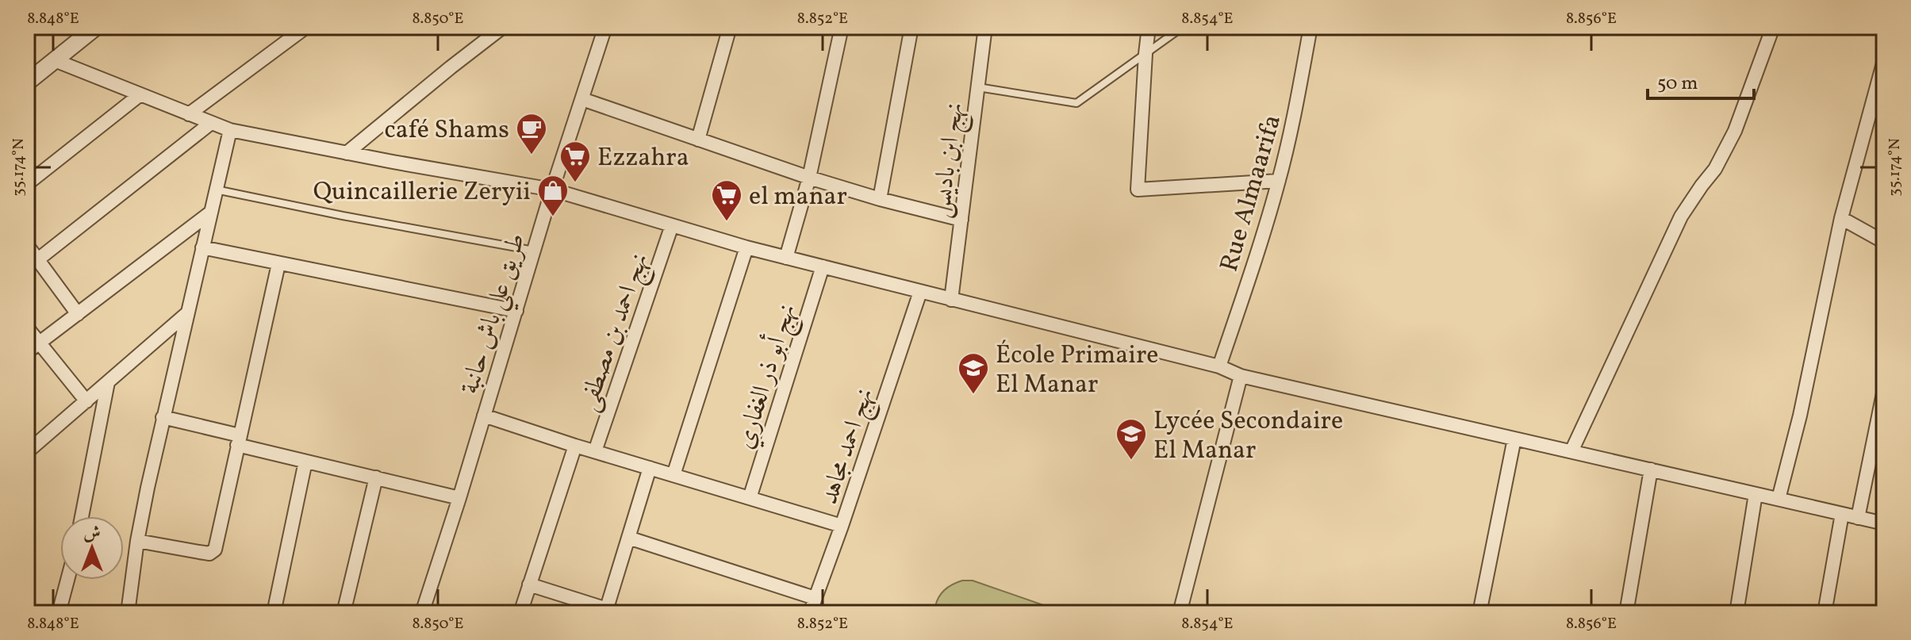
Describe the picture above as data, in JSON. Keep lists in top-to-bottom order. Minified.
{"streets":{"street":["نهج ابن باديس","Rue Almaarifa","طريق علي باش حانبة","نهج احمد بن مصطفى","نهج أبو ذر الغفاري","نهج احمد مجاهد"]},"places":{"cafe":["café Shams"],"supermarket":["Ezzahra","el manar"],"shop":["Quincaillerie Zeryii"],"school or university":["École Primaire El Manar","Lycée Secondaire El Manar"]},"scale_bar":"50 m","north":"top","coordinates":["8.848°E","8.850°E","8.852°E","8.854°E","8.856°E","35.174°N"]}
